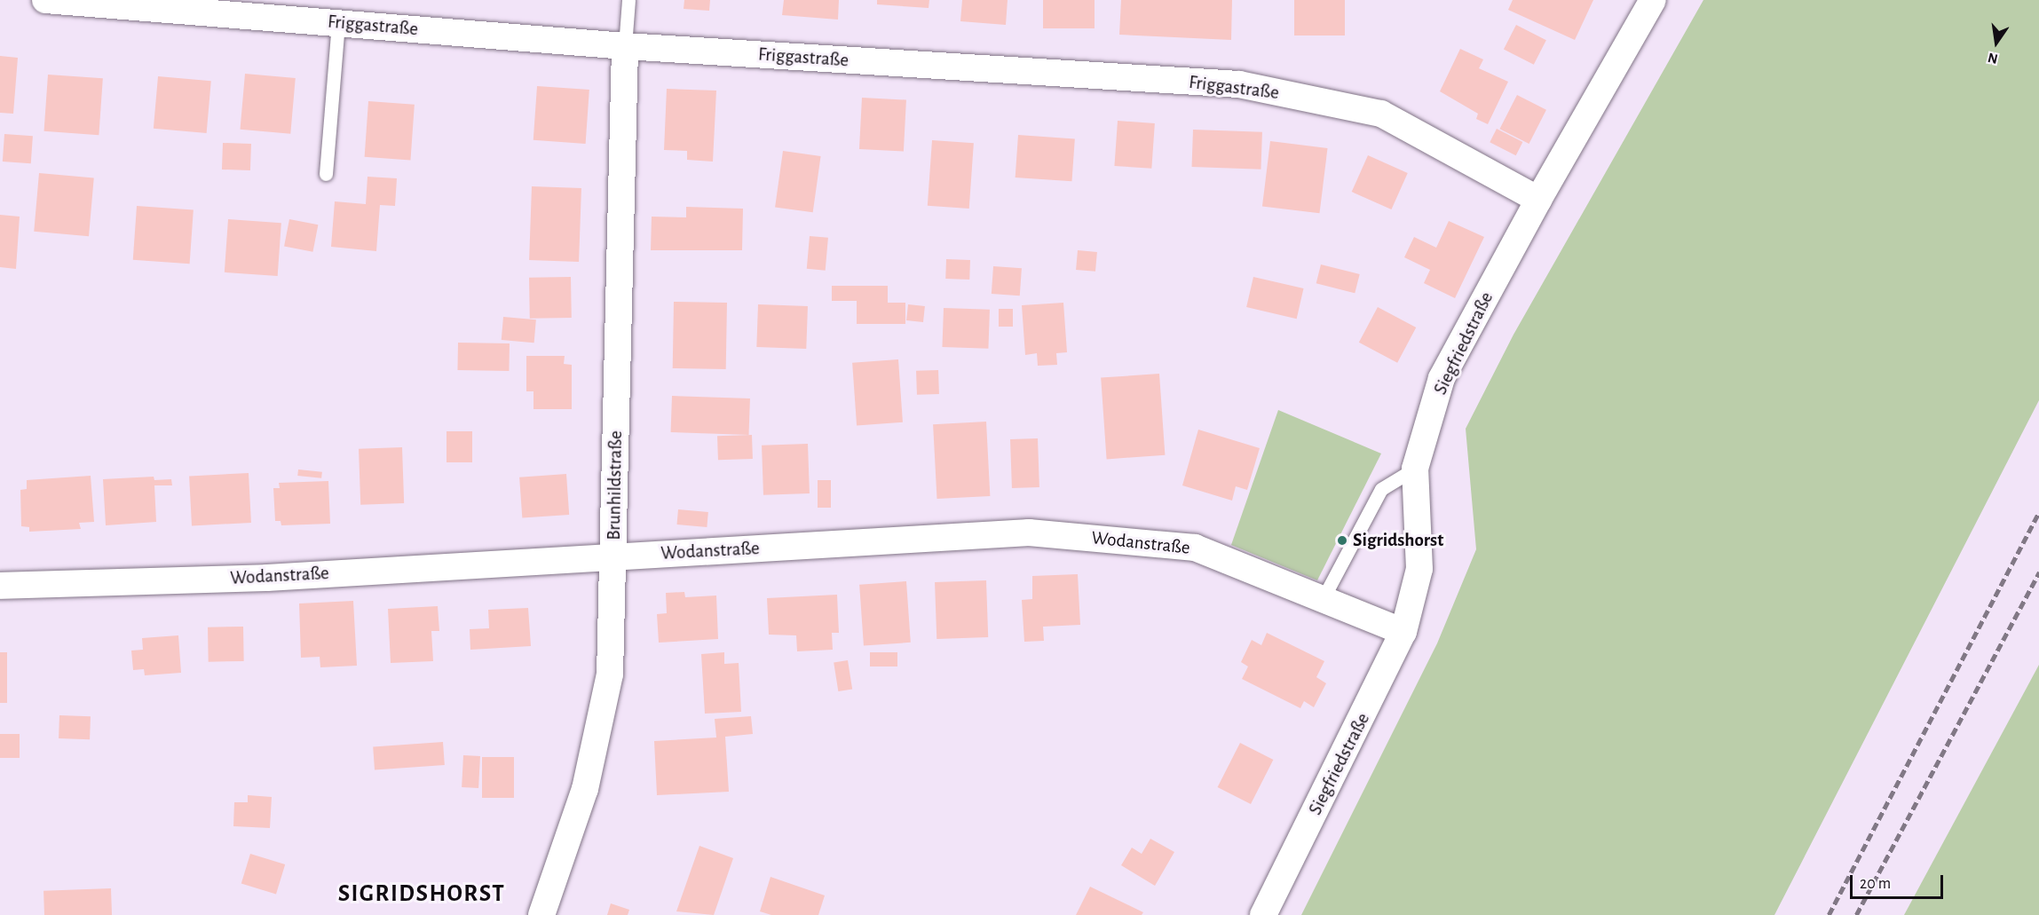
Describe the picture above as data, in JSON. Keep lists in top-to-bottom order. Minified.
{"streets":{"street":["Friggastraße","Siegfriedstraße","Brunhildstraße","Wodanstraße"]},"crossings":[["Friggastraße","Siegfriedstraße"],["Friggastraße","Brunhildstraße"],["Siegfriedstraße","Wodanstraße"],["Brunhildstraße","Wodanstraße"]],"districts":["SIGRIDSHORST"],"places":["Sigridshorst"],"scale_bar":"20 m","north":"bottom"}
